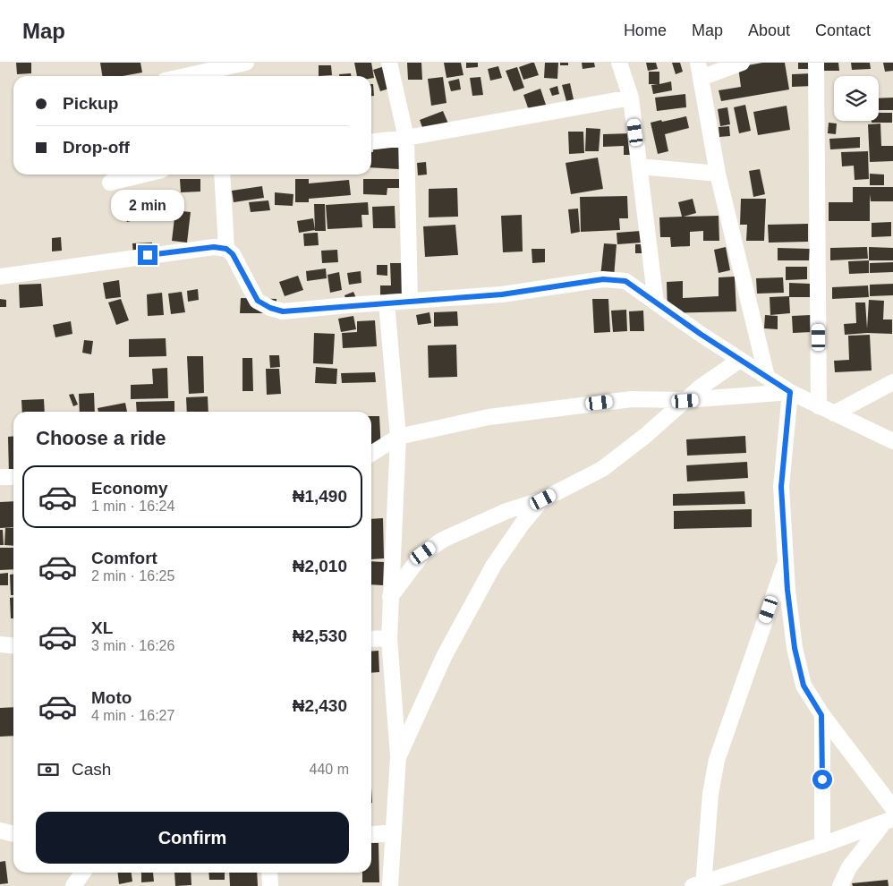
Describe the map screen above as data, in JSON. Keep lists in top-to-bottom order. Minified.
{"page":{"header":"Map","nav":["Home","Map","About","Contact"],"banner":["Pickup","Drop-off"],"bubble":"2 min","heading":"Choose a ride","list":[{"name":"Economy","note":"1 min · 16:24","value":"₦1,490"},{"name":"Comfort","note":"2 min · 16:25","value":"₦2,010"},{"name":"XL","note":"3 min · 16:26","value":"₦2,530"},{"name":"Moto","note":"4 min · 16:27","value":"₦2,430"}],"pay":["Cash","440 m"],"buttons":"Confirm"}}
